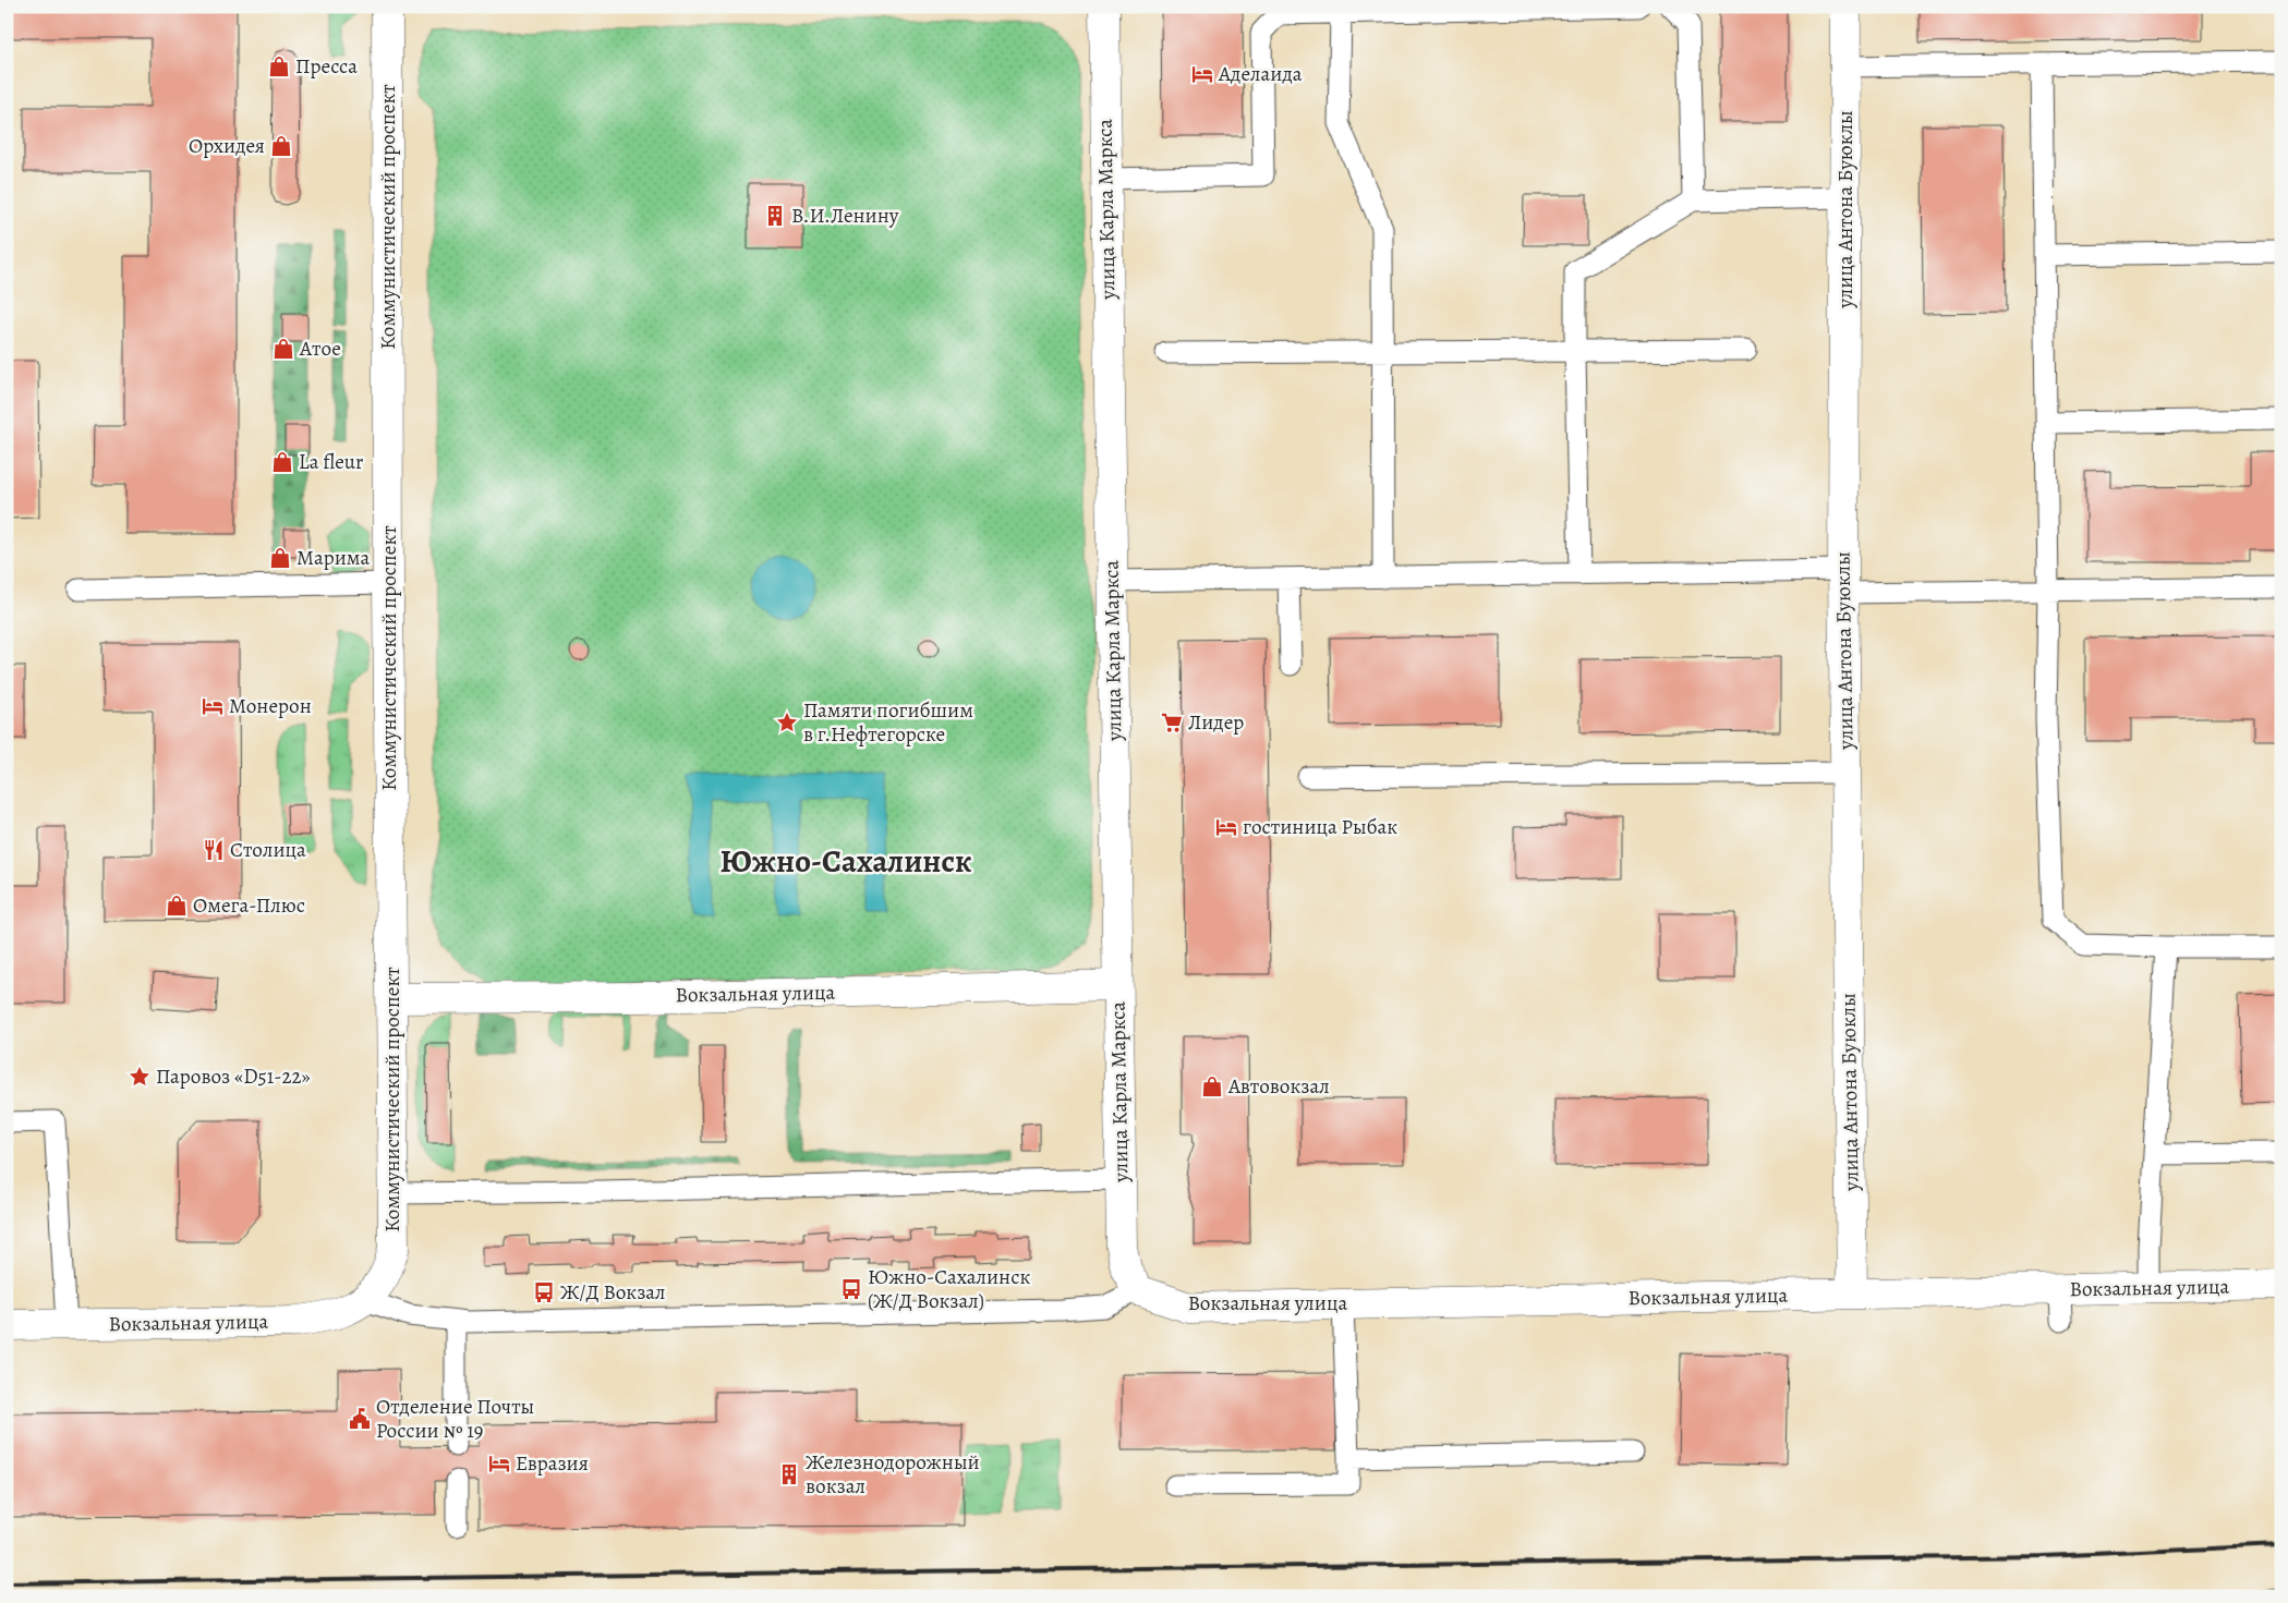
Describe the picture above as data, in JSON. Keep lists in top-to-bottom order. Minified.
{"streets":{"street":["улица Карла Маркса","улица Антона Буюклы","Коммунистический проспект","Вокзальная улица"]},"crossings":[["улица Карла Маркса","Вокзальная улица"],["улица Антона Буюклы","Вокзальная улица"],["Коммунистический проспект","Вокзальная улица"]],"districts":["Южно-Сахалинск"],"places":{"shop":["Пресса","Орхидея","Атое","La fleur","Марима","Омега-Плюс","Автовокзал"],"hotel":["Аделаида","Монерон","гостиница Рыбак","Евразия"],"building":["В.И.Ленину","Железнодорожный вокзал"],"place":["Памяти погибшим в г.Нефтегорске","Паровоз «D51-22»"],"supermarket":["Лидер"],"restaurant":["Столица"],"bus stop":["Южно-Сахалинск (Ж/Д Вокзал)","Ж/Д Вокзал"],"public building":["Отделение Почты России № 19"]}}
